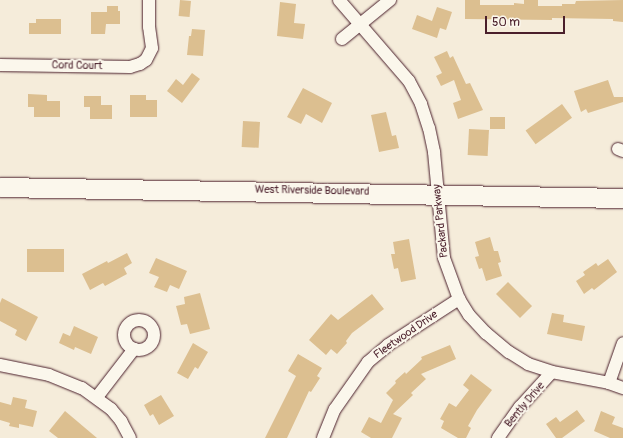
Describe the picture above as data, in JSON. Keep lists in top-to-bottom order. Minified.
{"streets":{"main road":["West Riverside Boulevard"],"street":["Cord Court","Packard Parkway","Fleetwood Drive","Bently Drive"]},"crossings":[["West Riverside Boulevard","Packard Parkway"],["Packard Parkway","Fleetwood Drive"],["Packard Parkway","Bently Drive"]],"scale_bar":"50 m"}
